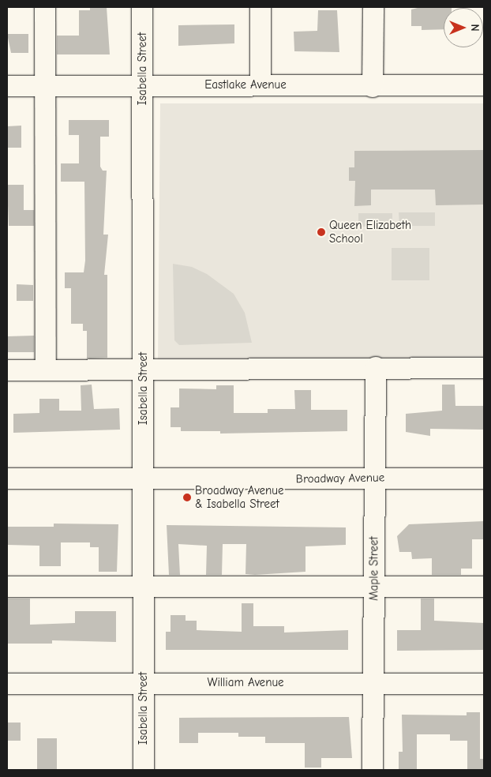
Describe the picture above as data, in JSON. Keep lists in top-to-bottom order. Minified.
{"streets":{"street":["Isabella Street","Eastlake Avenue","Broadway Avenue","Maple Street","William Avenue"]},"crossings":[["Isabella Street","Eastlake Avenue"],["Isabella Street","Broadway Avenue"],["Isabella Street","William Avenue"],["Broadway Avenue","Maple Street"],["Maple Street","William Avenue"]],"places":["Queen Elizabeth School","Broadway Avenue & Isabella Street"],"north":"right"}
